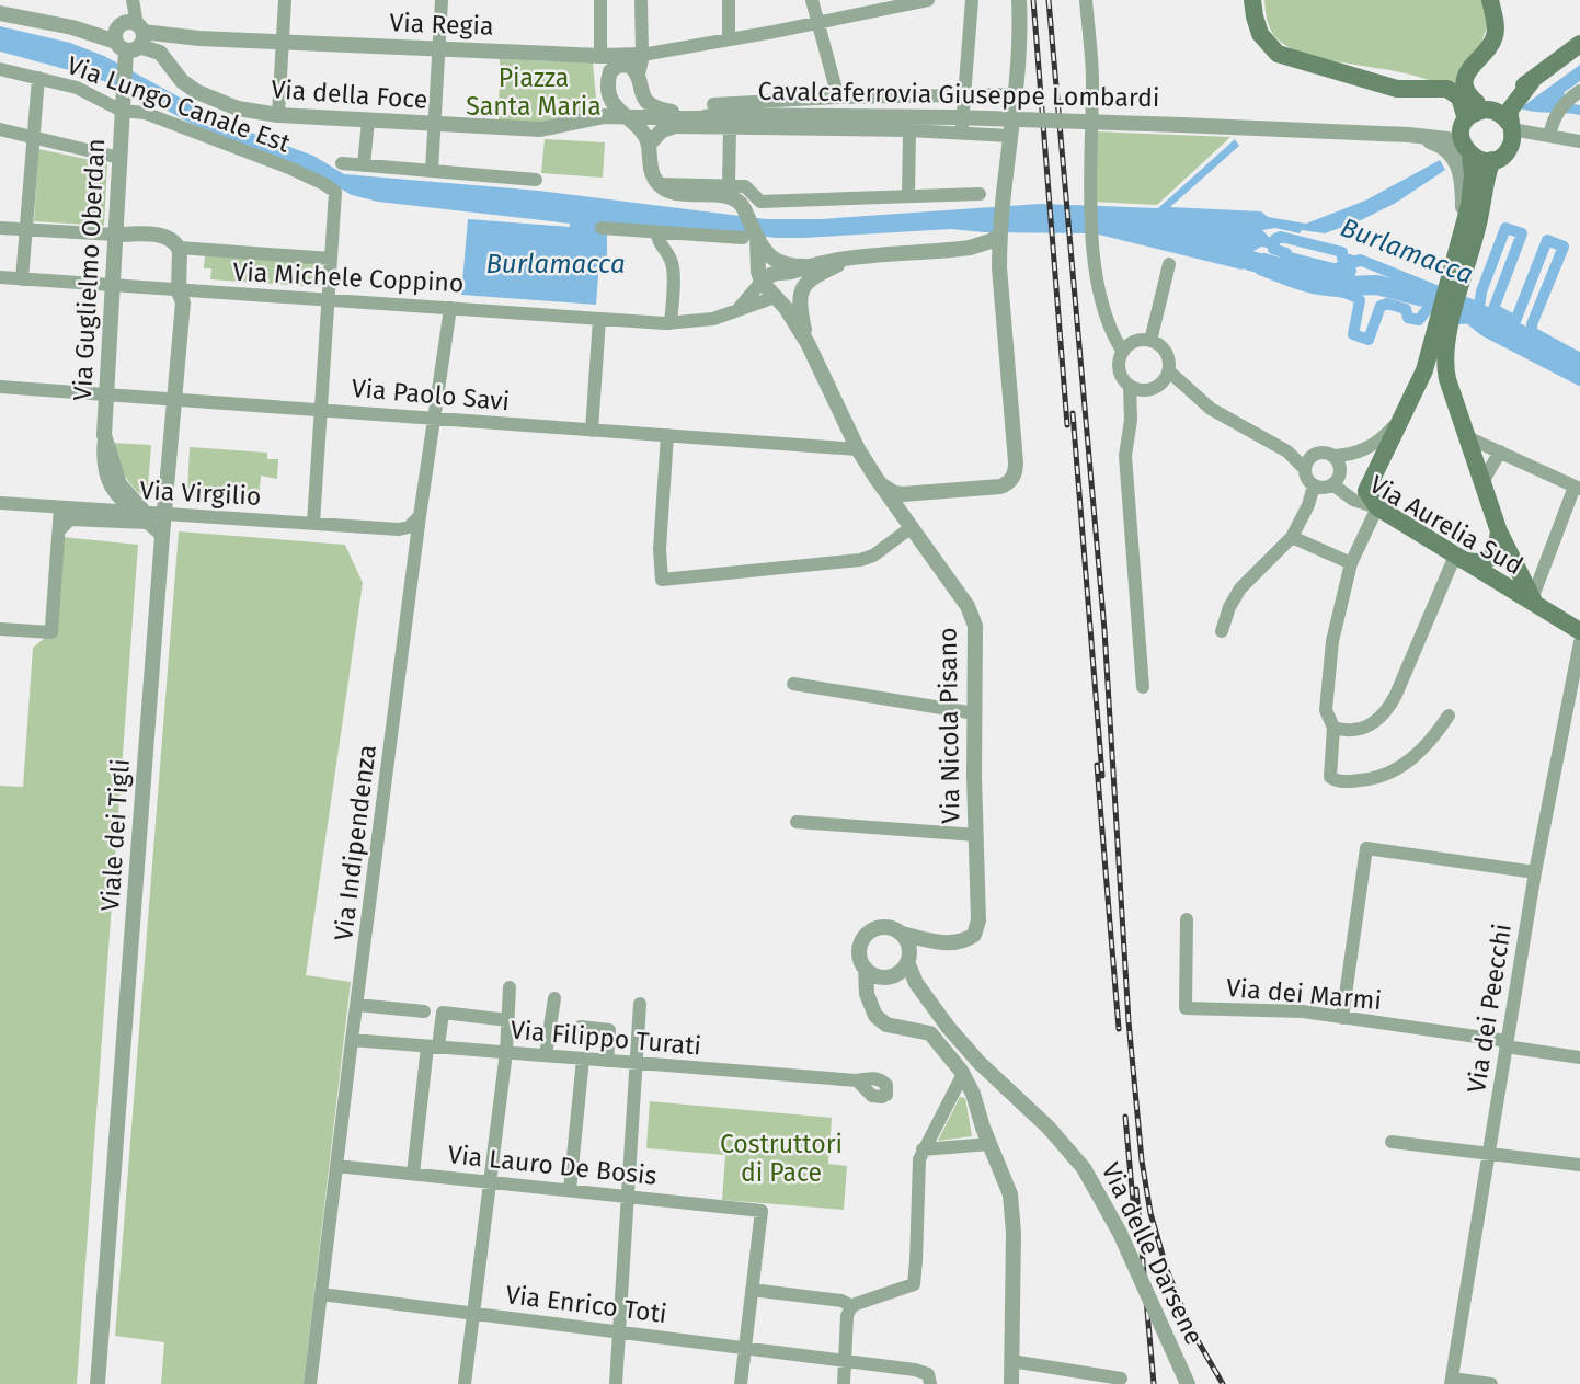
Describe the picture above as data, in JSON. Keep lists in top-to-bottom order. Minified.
{"streets":{"main road":["Via Aurelia Sud"],"street":["Via Regia","Via della Foce","Cavalcaferrovia Giuseppe Lombardi","Via Lungo Canale Est","Via Guglielmo Oberdan","Via Michele Coppino","Via Paolo Savi","Via Virgilio","Via Nicola Pisano","Viale dei Tigli","Via Indipendenza","Via dei Marmi","Via dei Peecchi","Via Filippo Turati","Via Lauro De Bosis","Via delle Darsene","Via Enrico Toti"]},"crossings":[["Via Regia","Via della Foce"],["Via Regia","Via Guglielmo Oberdan"],["Via della Foce","Cavalcaferrovia Giuseppe Lombardi"],["Via della Foce","Via Guglielmo Oberdan"],["Via Lungo Canale Est","Via Guglielmo Oberdan"],["Via Guglielmo Oberdan","Via Michele Coppino"],["Via Guglielmo Oberdan","Via Paolo Savi"],["Via Guglielmo Oberdan","Via Virgilio"],["Via Michele Coppino","Viale dei Tigli"],["Via Michele Coppino","Via Indipendenza"],["Via Paolo Savi","Via Nicola Pisano"],["Via Paolo Savi","Viale dei Tigli"],["Via Paolo Savi","Via Indipendenza"],["Via Virgilio","Viale dei Tigli"],["Via Nicola Pisano","Via delle Darsene"],["Via Indipendenza","Via Filippo Turati"],["Via Indipendenza","Via Lauro De Bosis"],["Via Indipendenza","Via Enrico Toti"],["Via dei Marmi","Via dei Peecchi"]],"water":["Burlamacca"],"parks":["Piazza Santa Maria","Costruttori di Pace"]}
